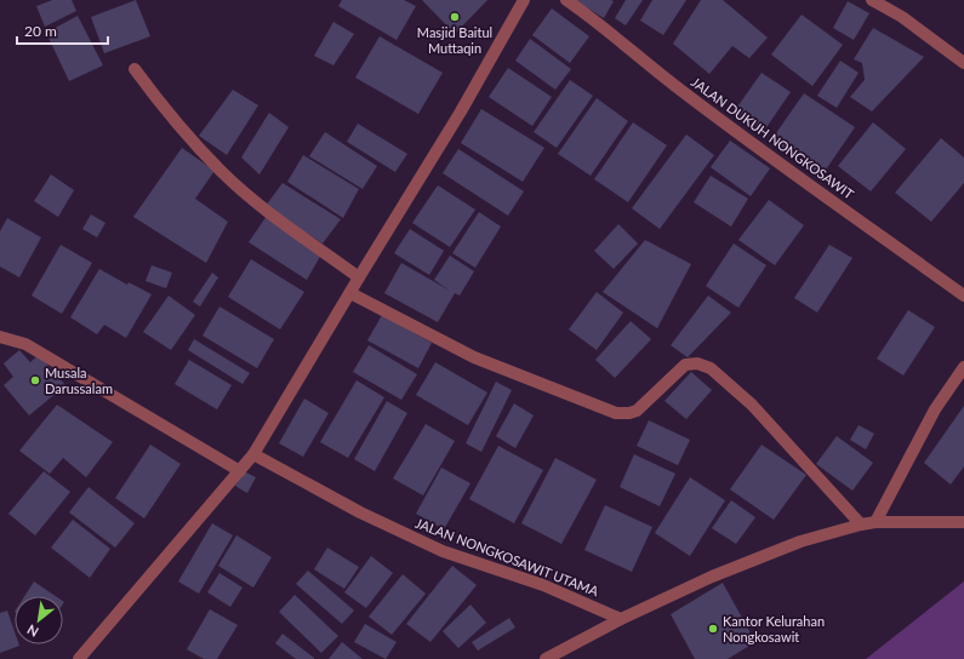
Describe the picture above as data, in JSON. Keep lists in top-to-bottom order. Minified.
{"streets":{"street":["JALAN DUKUH NONGKOSAWIT","JALAN NONGKOSAWIT UTAMA"]},"places":["Masjid Baitul Muttaqin","Musala Darussalam","Kantor Kelurahan Nongkosawit"],"scale_bar":"20 m","north":"bottom left"}
